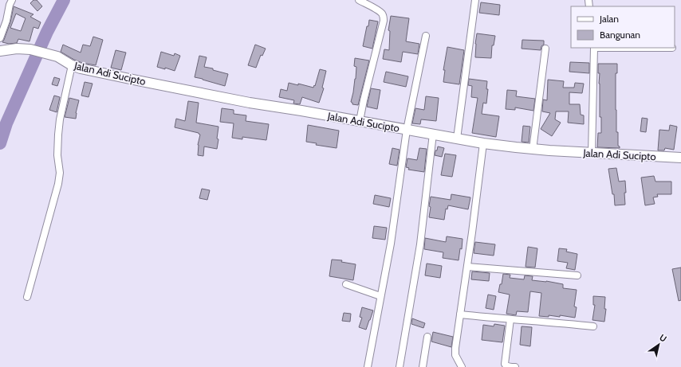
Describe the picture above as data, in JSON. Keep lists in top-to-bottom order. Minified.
{"streets":{"street":["Jalan Adi Sucipto"]},"legend":["Jalan","Bangunan"],"north":"top right"}
